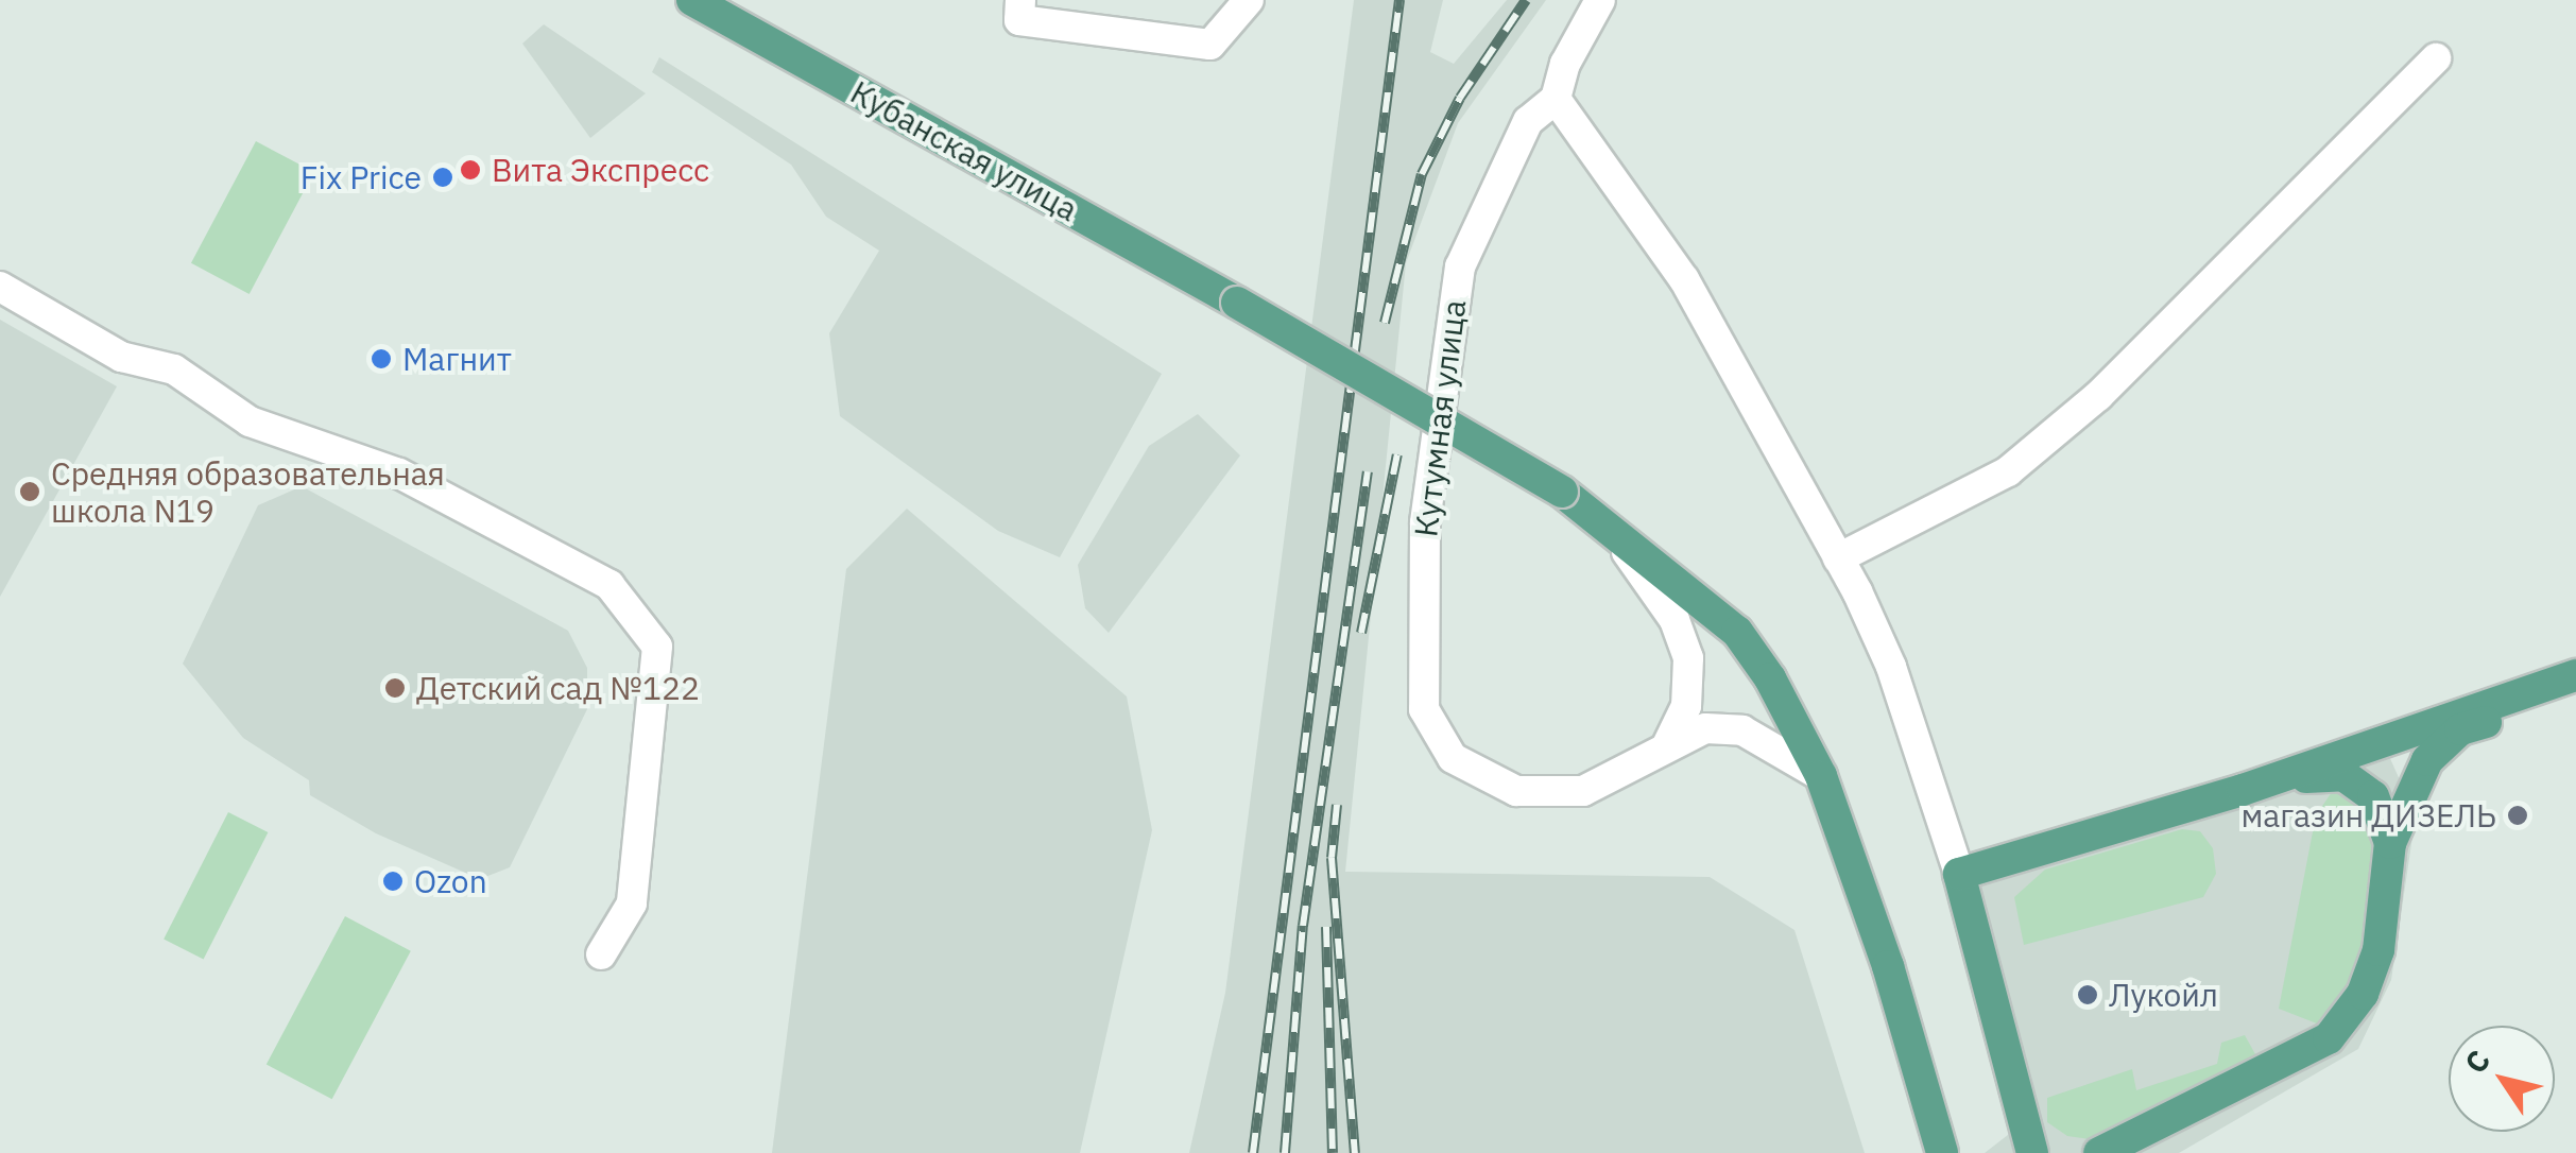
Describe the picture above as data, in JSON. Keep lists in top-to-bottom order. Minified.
{"streets":{"main road":["Кубанская улица"],"street":["Кутумная улица"]},"places":["Вита Экспресс","Fix Price","Магнит","Средняя образовательная школа N19","Детский сад №122","магазин ДИЗЕЛЬ","Ozon","Лукойл"],"north":"top left"}
